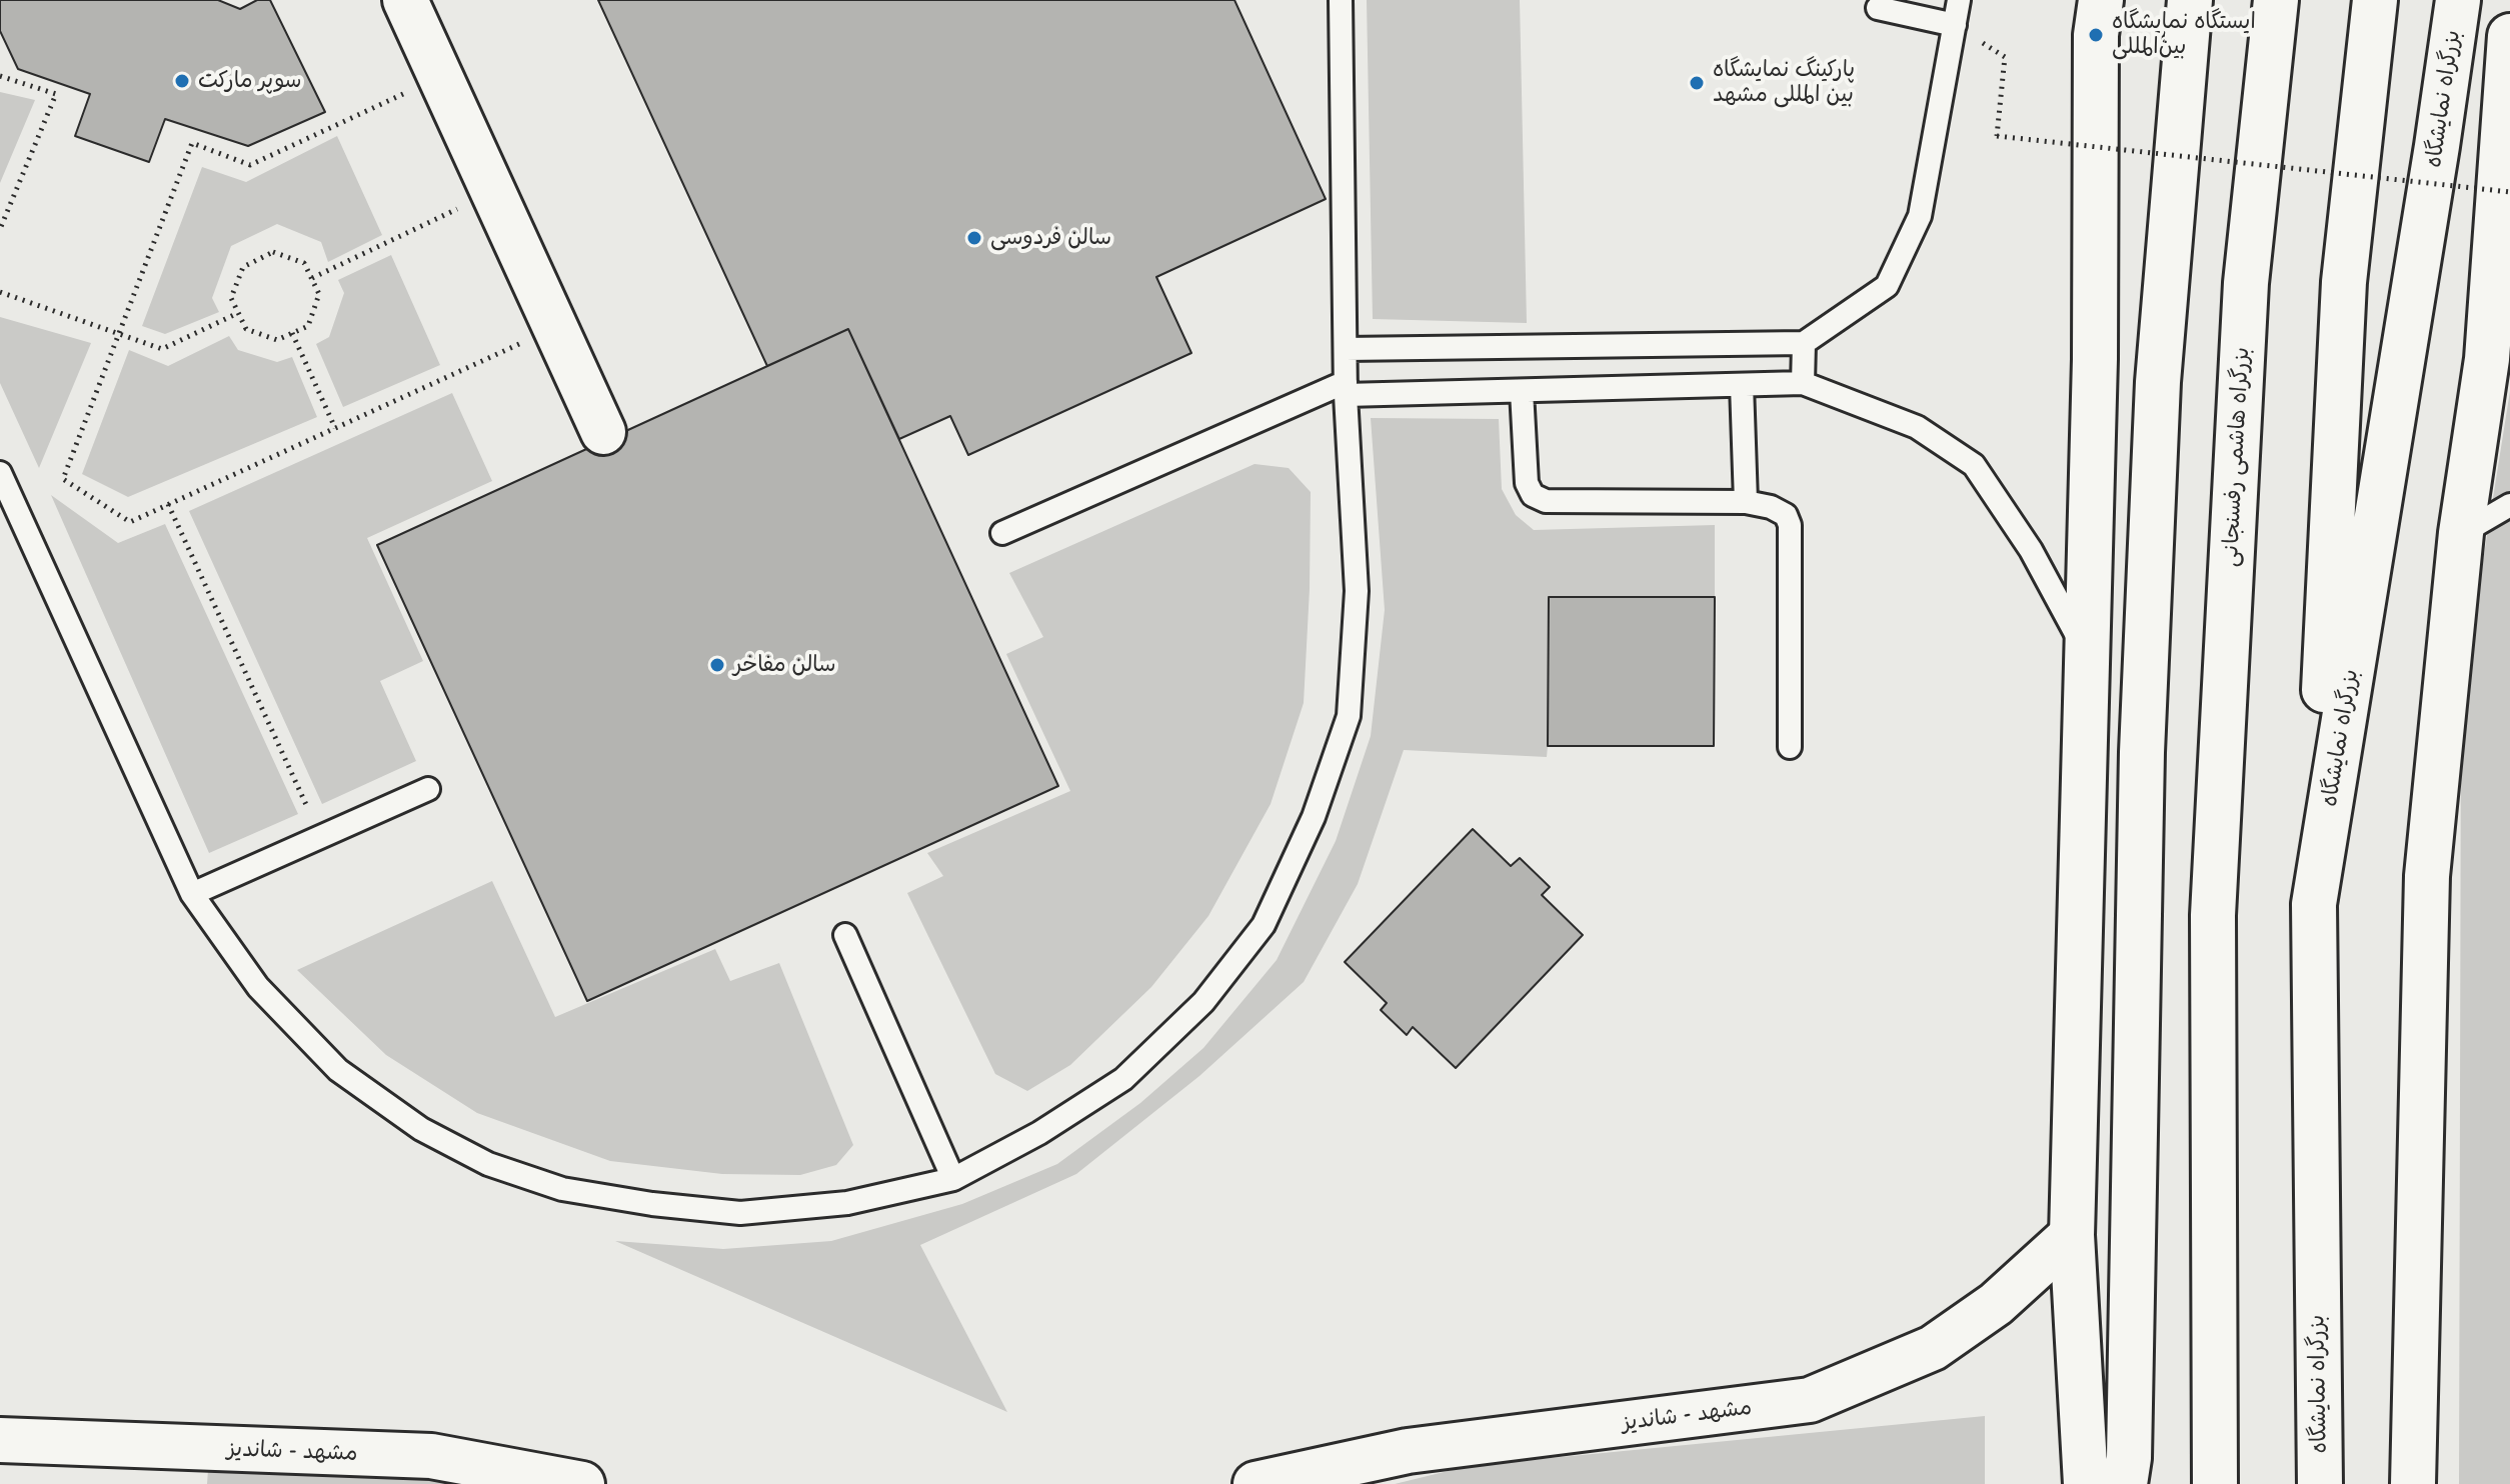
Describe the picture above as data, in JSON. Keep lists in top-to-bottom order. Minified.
{"streets":{"main road":["بزرگراه نمایشگاه","بزرگراه هاشمی رفسنجانی","مشهد - شاندیز"]},"places":["ایستگاه نمایشگاه بین‌المللی","سوپر مارکت","پارکینگ نمایشگاه بین المللی مشهد","سالن فردوسی","سالن مفاخر"]}
